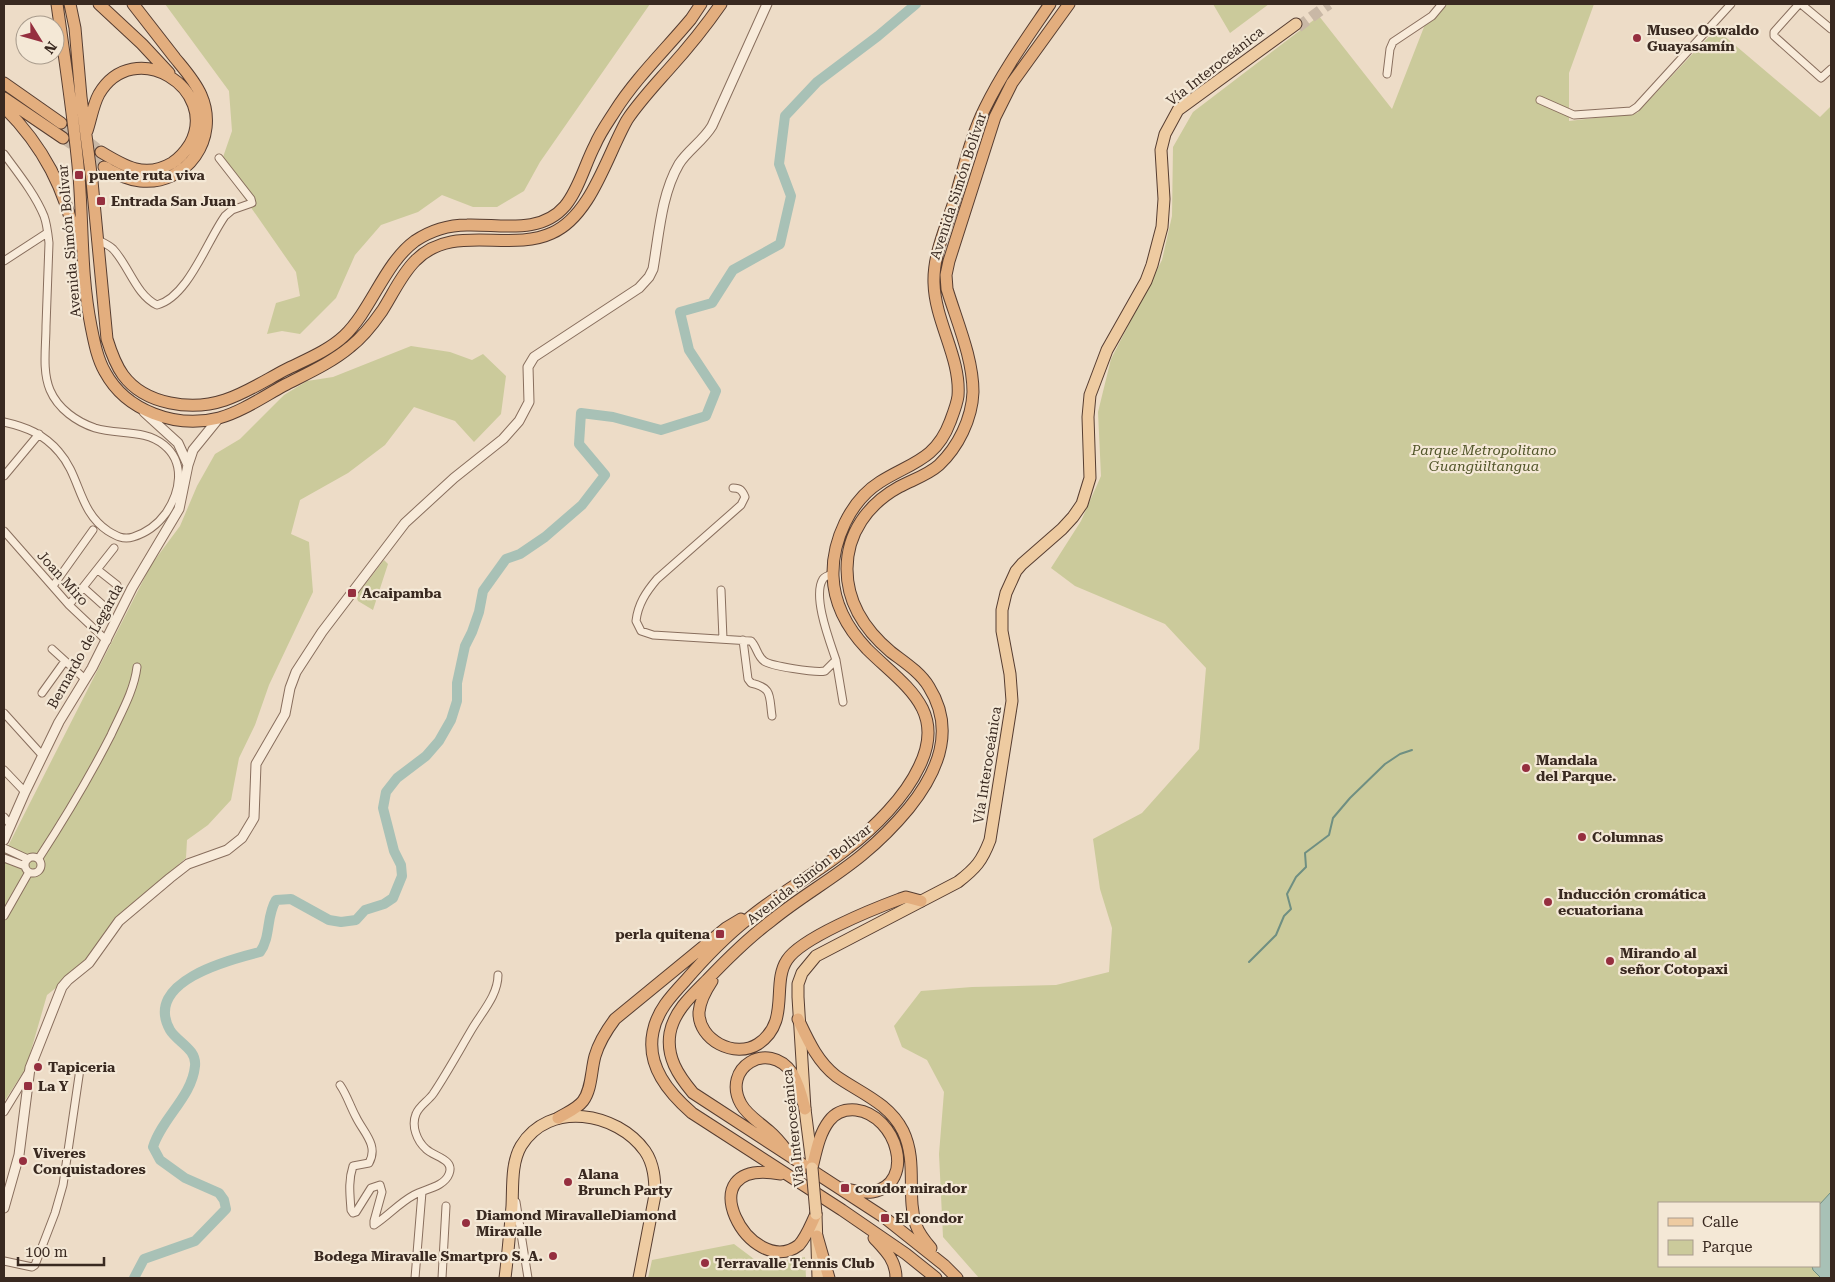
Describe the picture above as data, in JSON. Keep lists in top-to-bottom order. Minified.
{"streets":{"highway":["Avenida Simón Bolívar"],"main road":["Vía Interoceánica"],"street":["Joan Miro","Bernardo de Legarda"]},"crossings":[["Avenida Simón Bolívar","Bernardo de Legarda"],["Joan Miro","Bernardo de Legarda"]],"parks":["Parque Metropolitano Guangüiltangua"],"places":{"other":["Museo Oswaldo Guayasamín","Mandala del Parque.","Columnas","Inducción cromática ecuatoriana","Mirando al señor Cotopaxi","Tapiceria","Viveres Conquistadores","Alana Brunch Party","Diamond MiravalleDiamond Miravalle","Bodega Miravalle Smartpro S. A.","Terravalle Tennis Club"],"transit":["puente ruta viva","Entrada San Juan","Acaipamba","perla quitena","La Y","condor mirador","El condor"]},"legend":["Calle","Parque"],"scale_bar":"100 m","north":"bottom right"}
